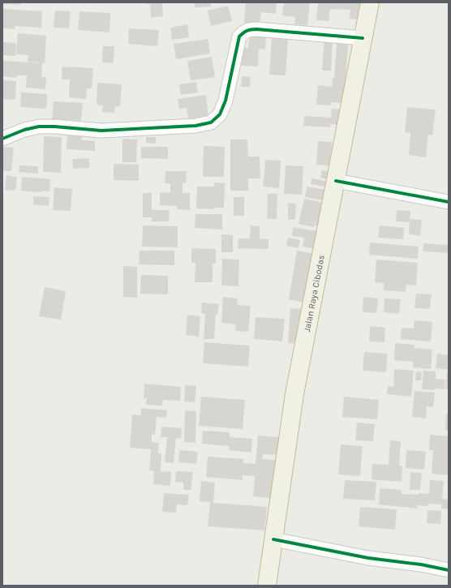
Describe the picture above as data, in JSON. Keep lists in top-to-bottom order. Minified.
{"streets":{"highway":["Jalan Raya Cibodas"]}}
